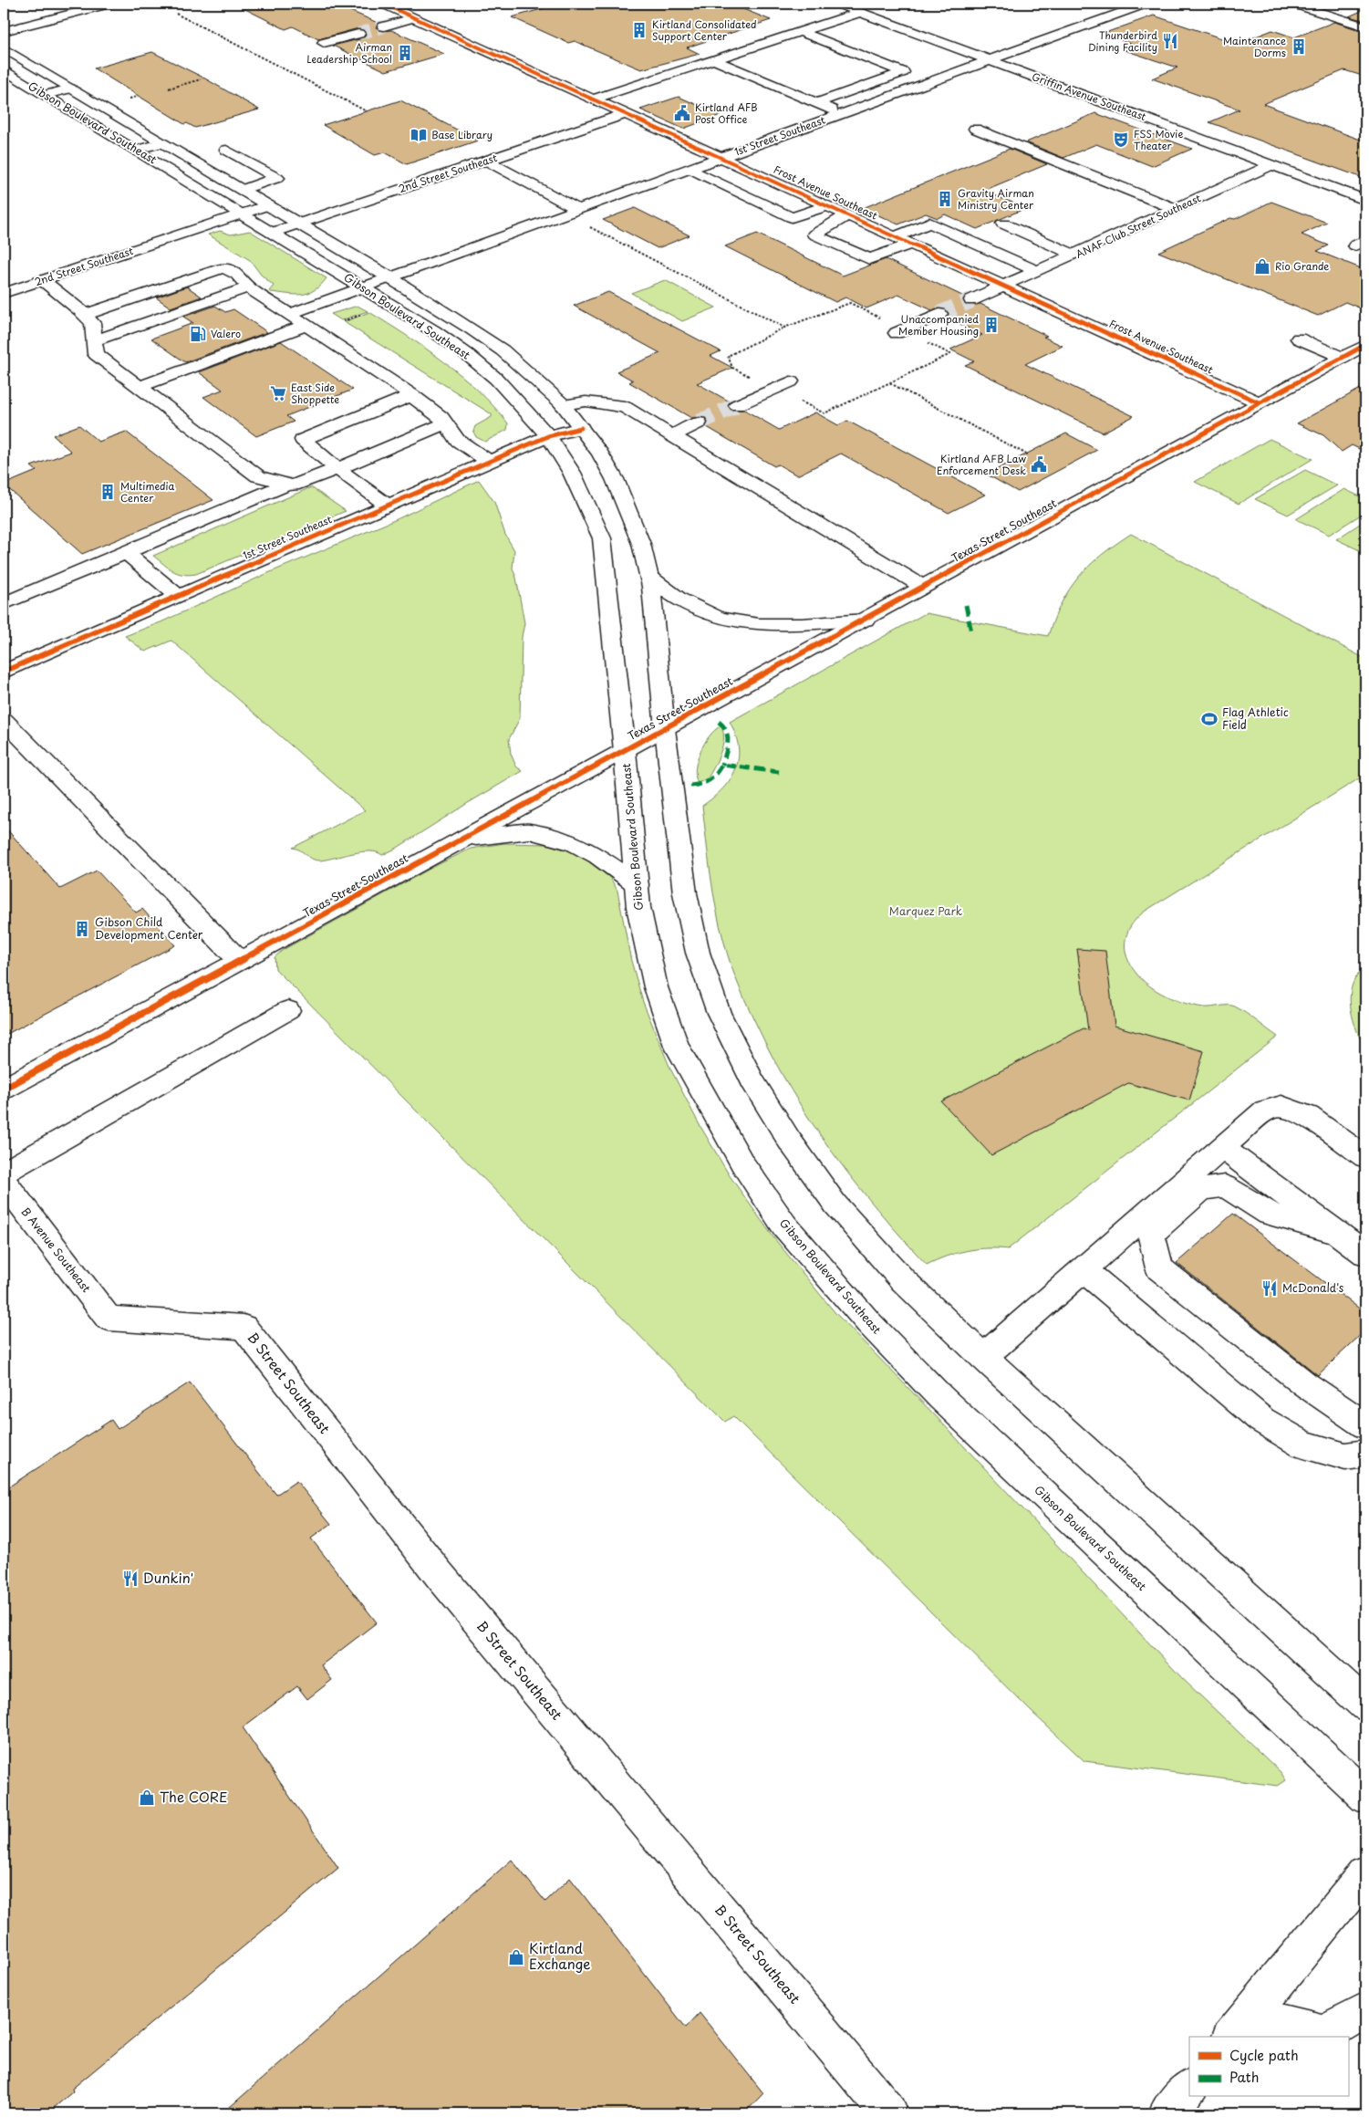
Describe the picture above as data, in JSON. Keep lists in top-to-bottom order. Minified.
{"streets":{"street":["Griffin Avenue Southeast","Gibson Boulevard Southeast","1st Street Southeast","2nd Street Southeast","Frost Avenue Southeast","ANAF Club Street Southeast","Texas Street Southeast","B Avenue Southeast","B Street Southeast"]},"crossings":[["Griffin Avenue Southeast","1st Street Southeast"],["Griffin Avenue Southeast","ANAF Club Street Southeast"],["Gibson Boulevard Southeast","1st Street Southeast"],["Gibson Boulevard Southeast","2nd Street Southeast"],["Gibson Boulevard Southeast","Texas Street Southeast"],["1st Street Southeast","Frost Avenue Southeast"],["2nd Street Southeast","Frost Avenue Southeast"],["Frost Avenue Southeast","ANAF Club Street Southeast"],["Frost Avenue Southeast","Texas Street Southeast"],["B Avenue Southeast","B Street Southeast"]],"parks":["Marquez Park"],"places":{"building":["Kirtland Consolidated Support Center","Maintenance Dorms","Airman Leadership School","Gravity Airman Ministry Center","Unaccompanied Member Housing","Multimedia Center","Gibson Child Development Center"],"restaurant":["Thunderbird Dining Facility","McDonald's","Dunkin'"],"public building":["Kirtland AFB Post Office","Kirtland AFB Law Enforcement Desk"],"library":["Base Library"],"theatre":["FSS Movie Theater"],"shop":["Rio Grande","The CORE","Kirtland Exchange"],"fuel station":["Valero"],"supermarket":["East Side Shoppette"],"sports":["Flag Athletic Field"]},"legend":["Cycle path","Path"]}
